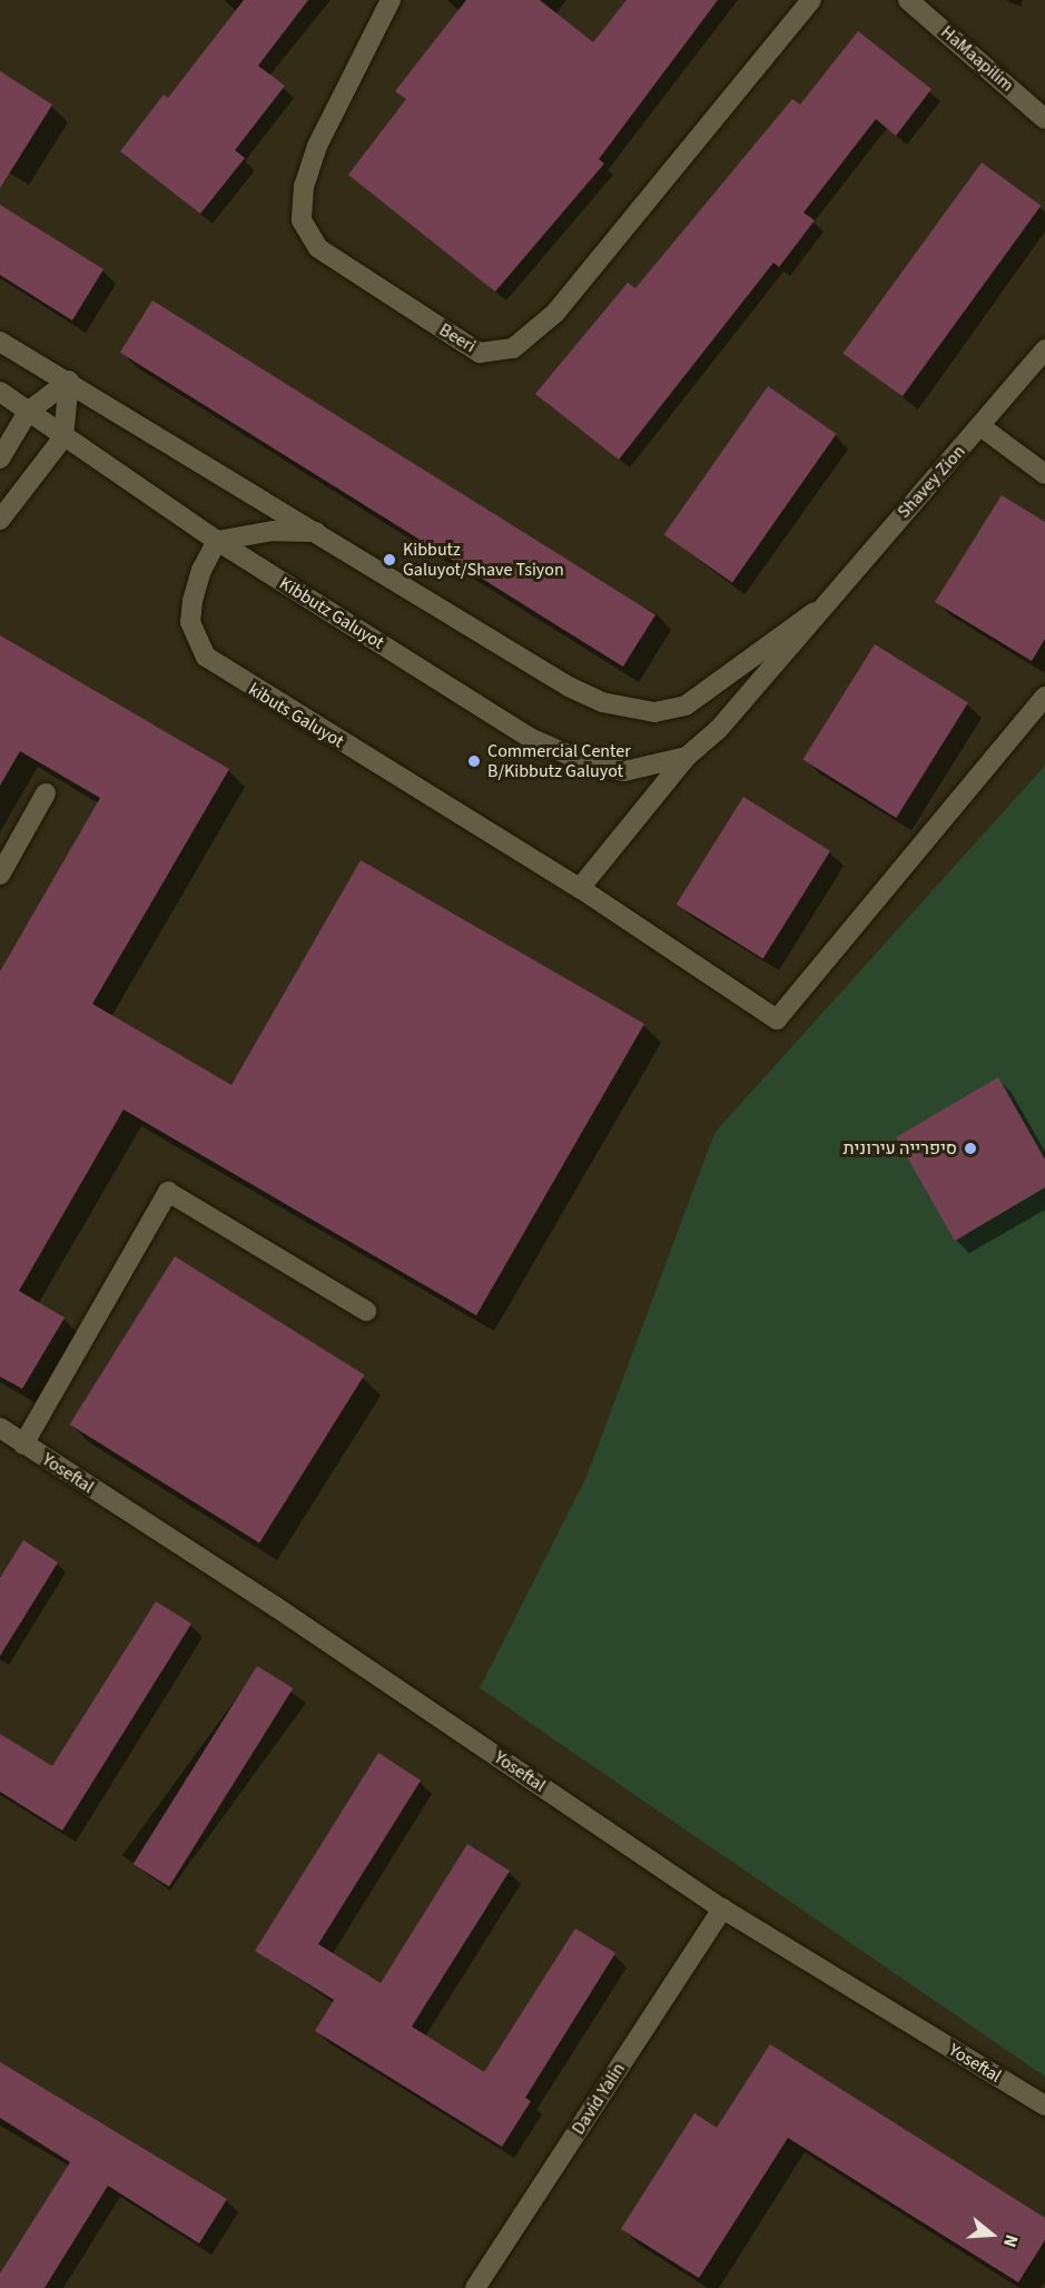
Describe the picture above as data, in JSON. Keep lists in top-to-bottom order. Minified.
{"streets":{"street":["HaMaapilim","Beeri","Shavey Zion","Kibbutz Galuyot","kibuts Galuyot","Yoseftal","David Yalin"]},"crossings":[["Shavey Zion","Kibbutz Galuyot"],["Shavey Zion","kibuts Galuyot"],["Kibbutz Galuyot","kibuts Galuyot"],["Yoseftal","David Yalin"]],"places":["Kibbutz Galuyot/Shave Tsiyon","Commercial Center B/Kibbutz Galuyot","סיפרייה עירונית"],"north":"right"}
